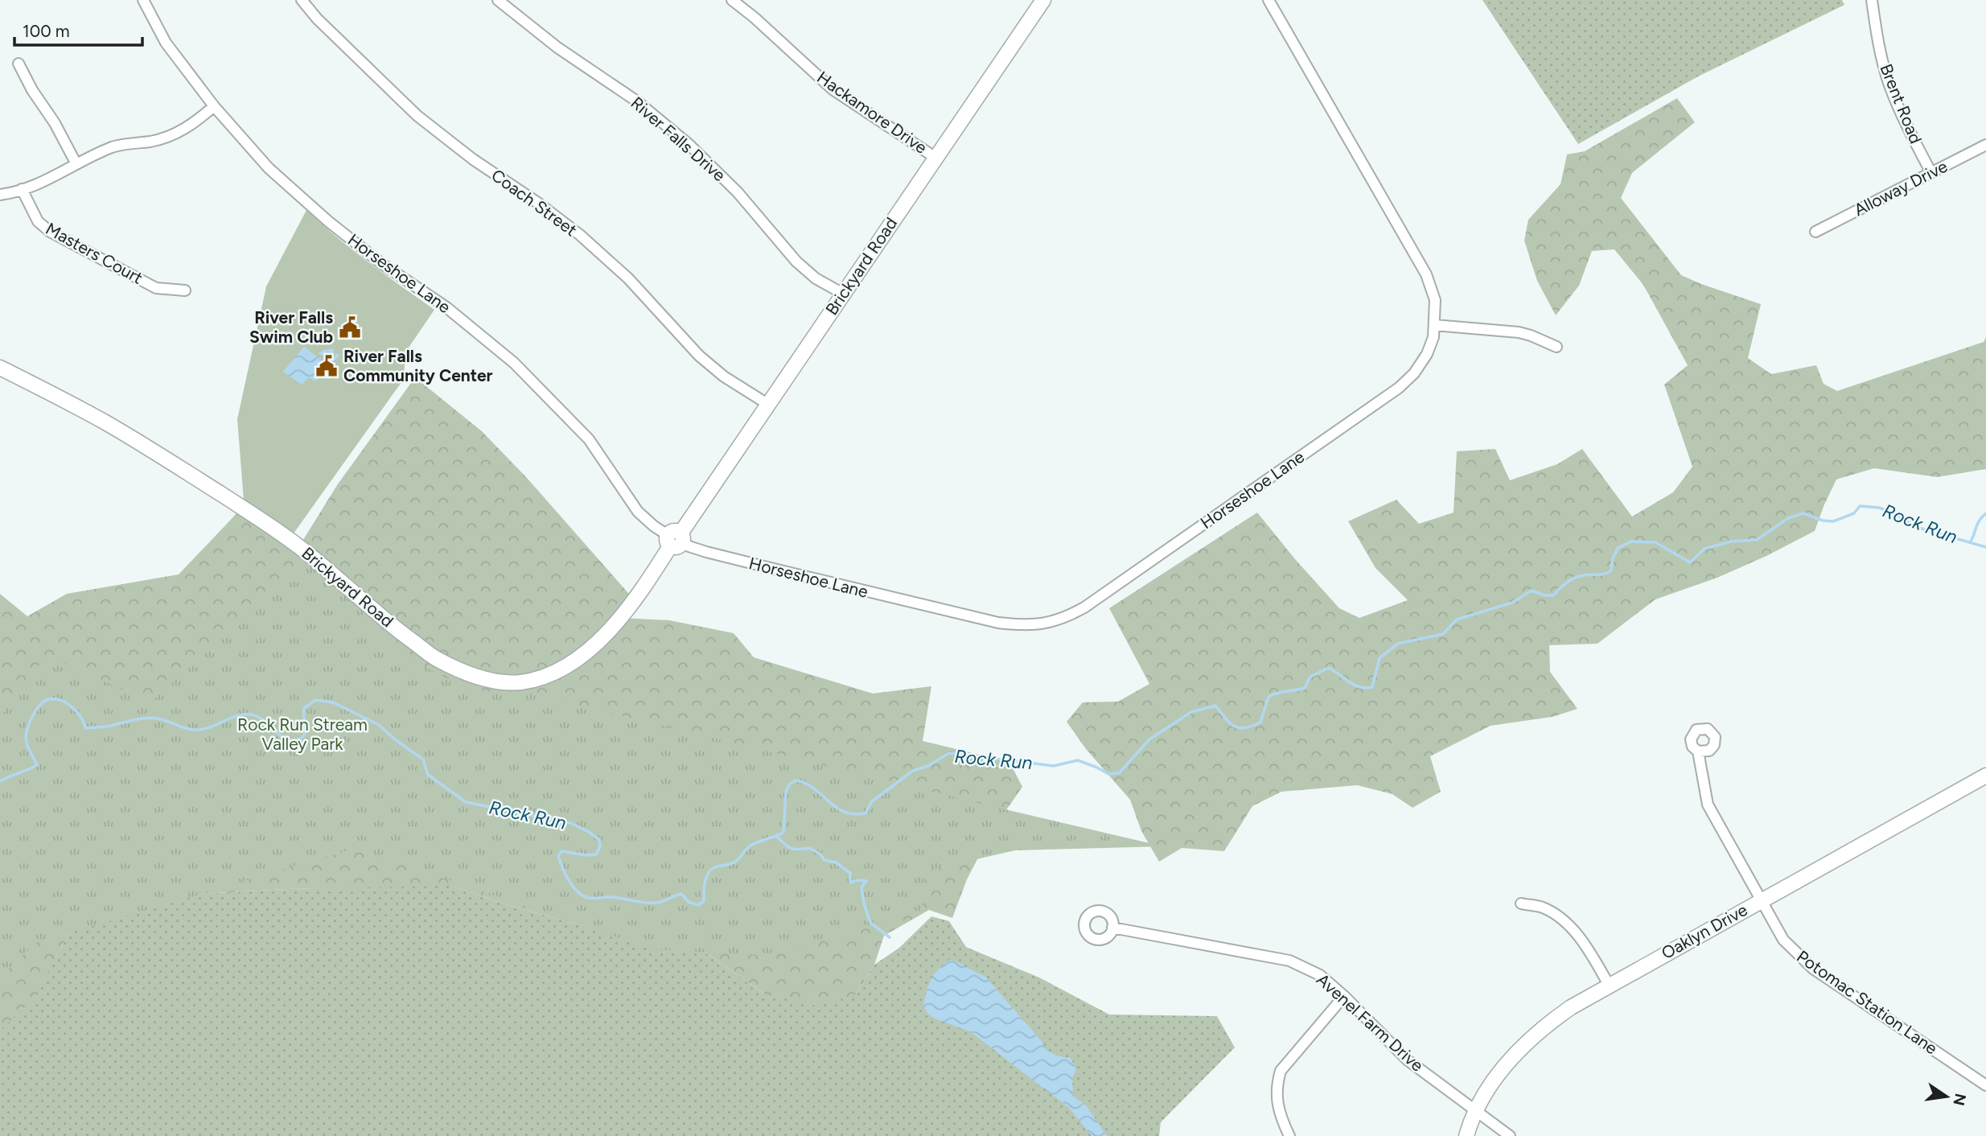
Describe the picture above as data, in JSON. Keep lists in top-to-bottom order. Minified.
{"streets":{"street":["Brent Road","Hackamore Drive","River Falls Drive","Alloway Drive","Coach Street","Masters Court","Brickyard Road","Horseshoe Lane","Oaklyn Drive","Potomac Station Lane","Avenel Farm Drive"]},"crossings":[["Brent Road","Alloway Drive"],["Hackamore Drive","Brickyard Road"],["River Falls Drive","Brickyard Road"],["Coach Street","Brickyard Road"],["Brickyard Road","Horseshoe Lane"],["Oaklyn Drive","Potomac Station Lane"],["Oaklyn Drive","Avenel Farm Drive"]],"water":["Rock Run"],"parks":["Rock Run Stream Valley Park"],"places":{"public building":["River Falls Swim Club","River Falls Community Center"]},"scale_bar":"100 m","north":"right"}
